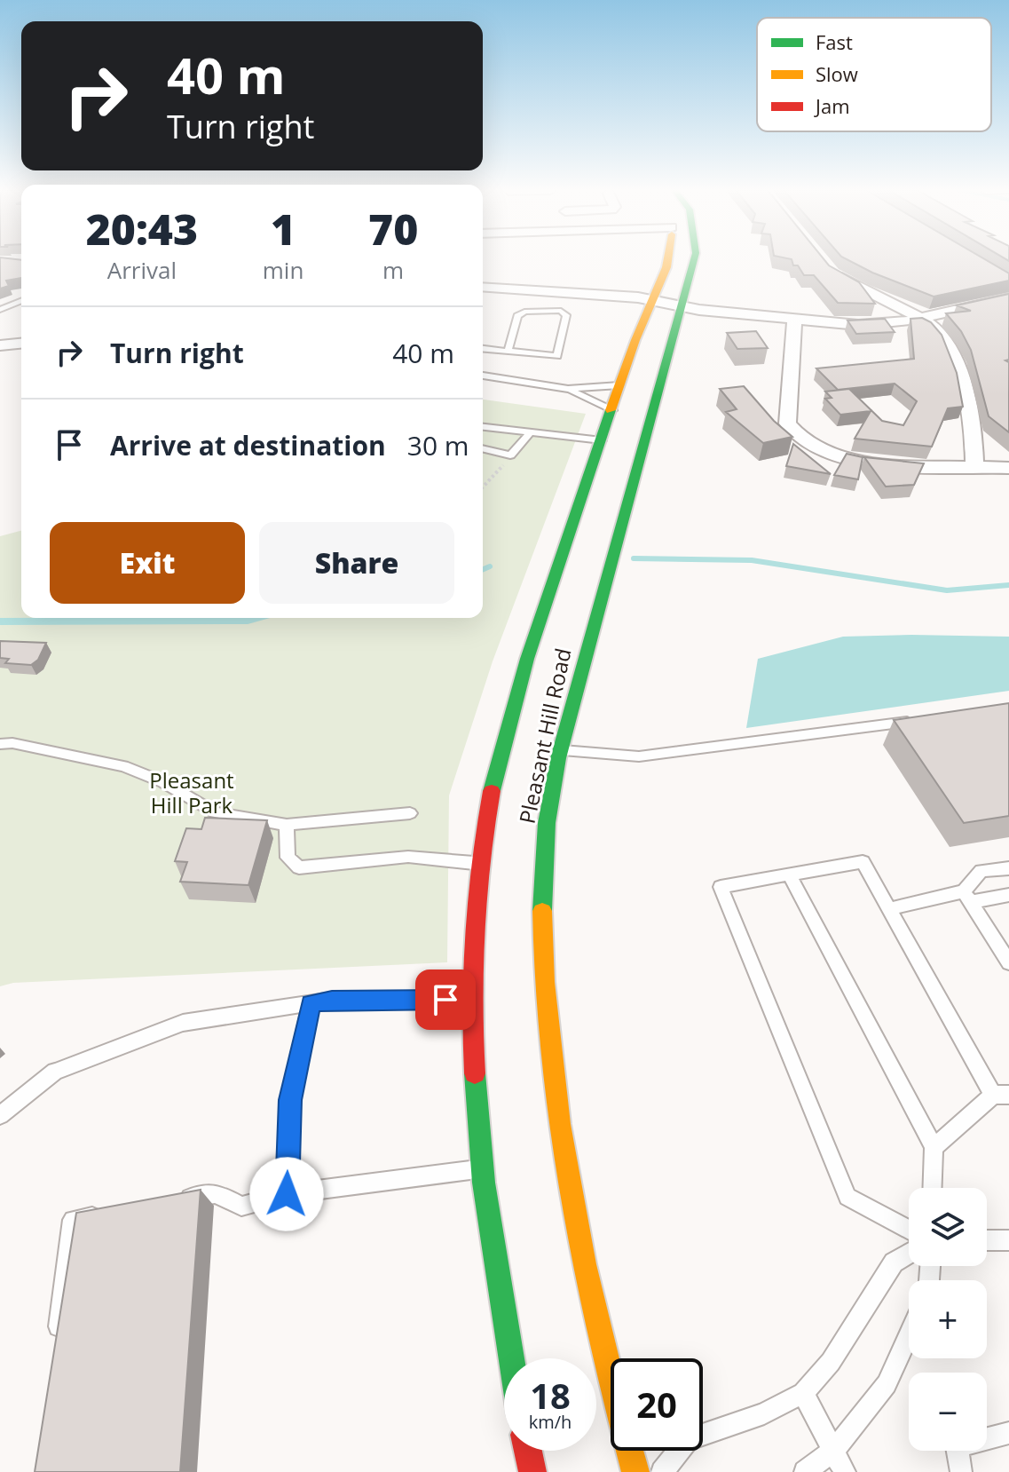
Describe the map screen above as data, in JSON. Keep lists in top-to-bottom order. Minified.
{"streets":{"highway":["Pleasant Hill Road"]},"parks":["Pleasant Hill Park"],"legend":["Fast","Slow","Jam"],"page":{"turn":["40 m","Turn right"],"eta":["20:43","Arrival","1","min","70","m"],"list":[{"name":"Turn right","value":"40 m"},{"name":"Arrive at destination","value":"30 m"}],"buttons":["Exit","Share"],"map_buttons":["+","−"],"speed":"18 km/h","limit":"20"}}
